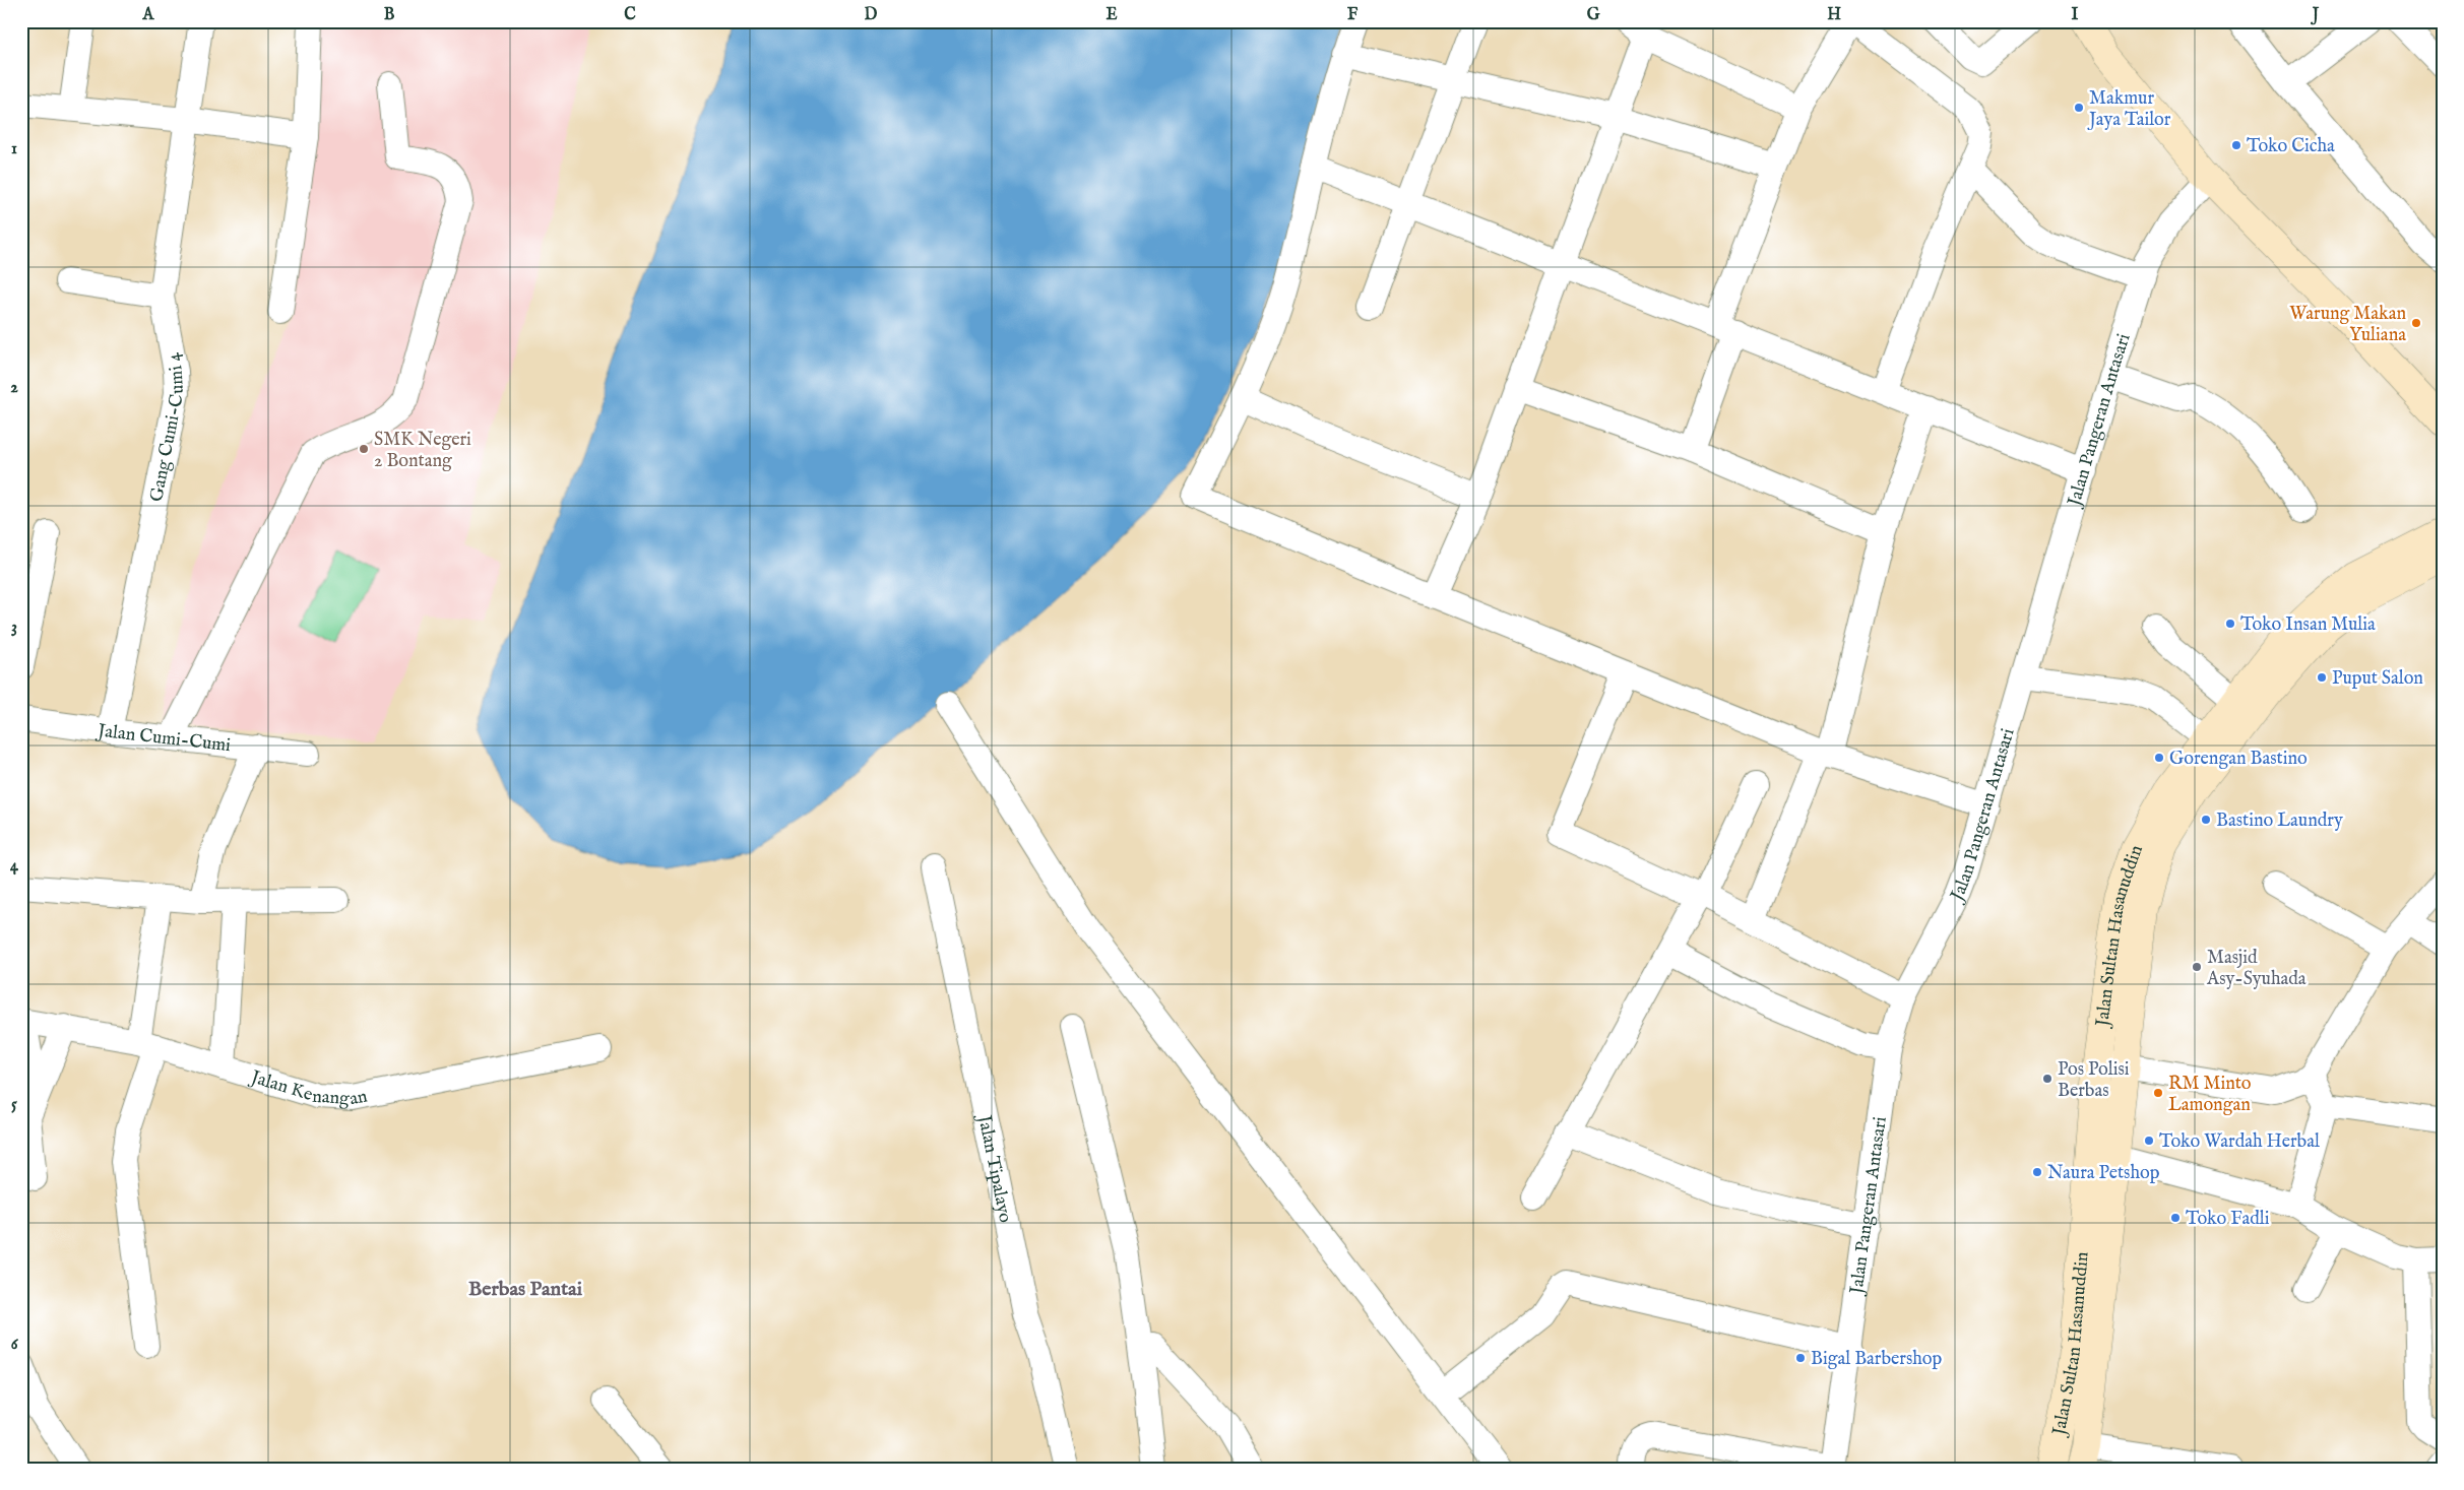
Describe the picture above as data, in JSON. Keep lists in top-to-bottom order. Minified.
{"streets":{"street":["Jalan Pangeran Antasari","Gang Cumi-Cumi 4","Jalan Cumi-Cumi","Jalan Sultan Hasanuddin","Jalan Kenangan","Jalan Tipalayo"]},"crossings":[["Gang Cumi-Cumi 4","Jalan Cumi-Cumi"]],"districts":["Berbas Pantai"],"places":["Makmur Jaya Tailor","Toko Cicha","Warung Makan Yuliana","SMK Negeri 2 Bontang","Toko Insan Mulia","Puput Salon","Gorengan Bastino","Bastino Laundry","Masjid Asy-Syuhada","Pos Polisi Berbas","RM Minto Lamongan","Toko Wardah Herbal","Naura Petshop","Toko Fadli","Bigal Barbershop"],"grid":{"columns":["A","B","C","D","E","F","G","H","I","J"],"rows":["1","2","3","4","5","6"]}}
